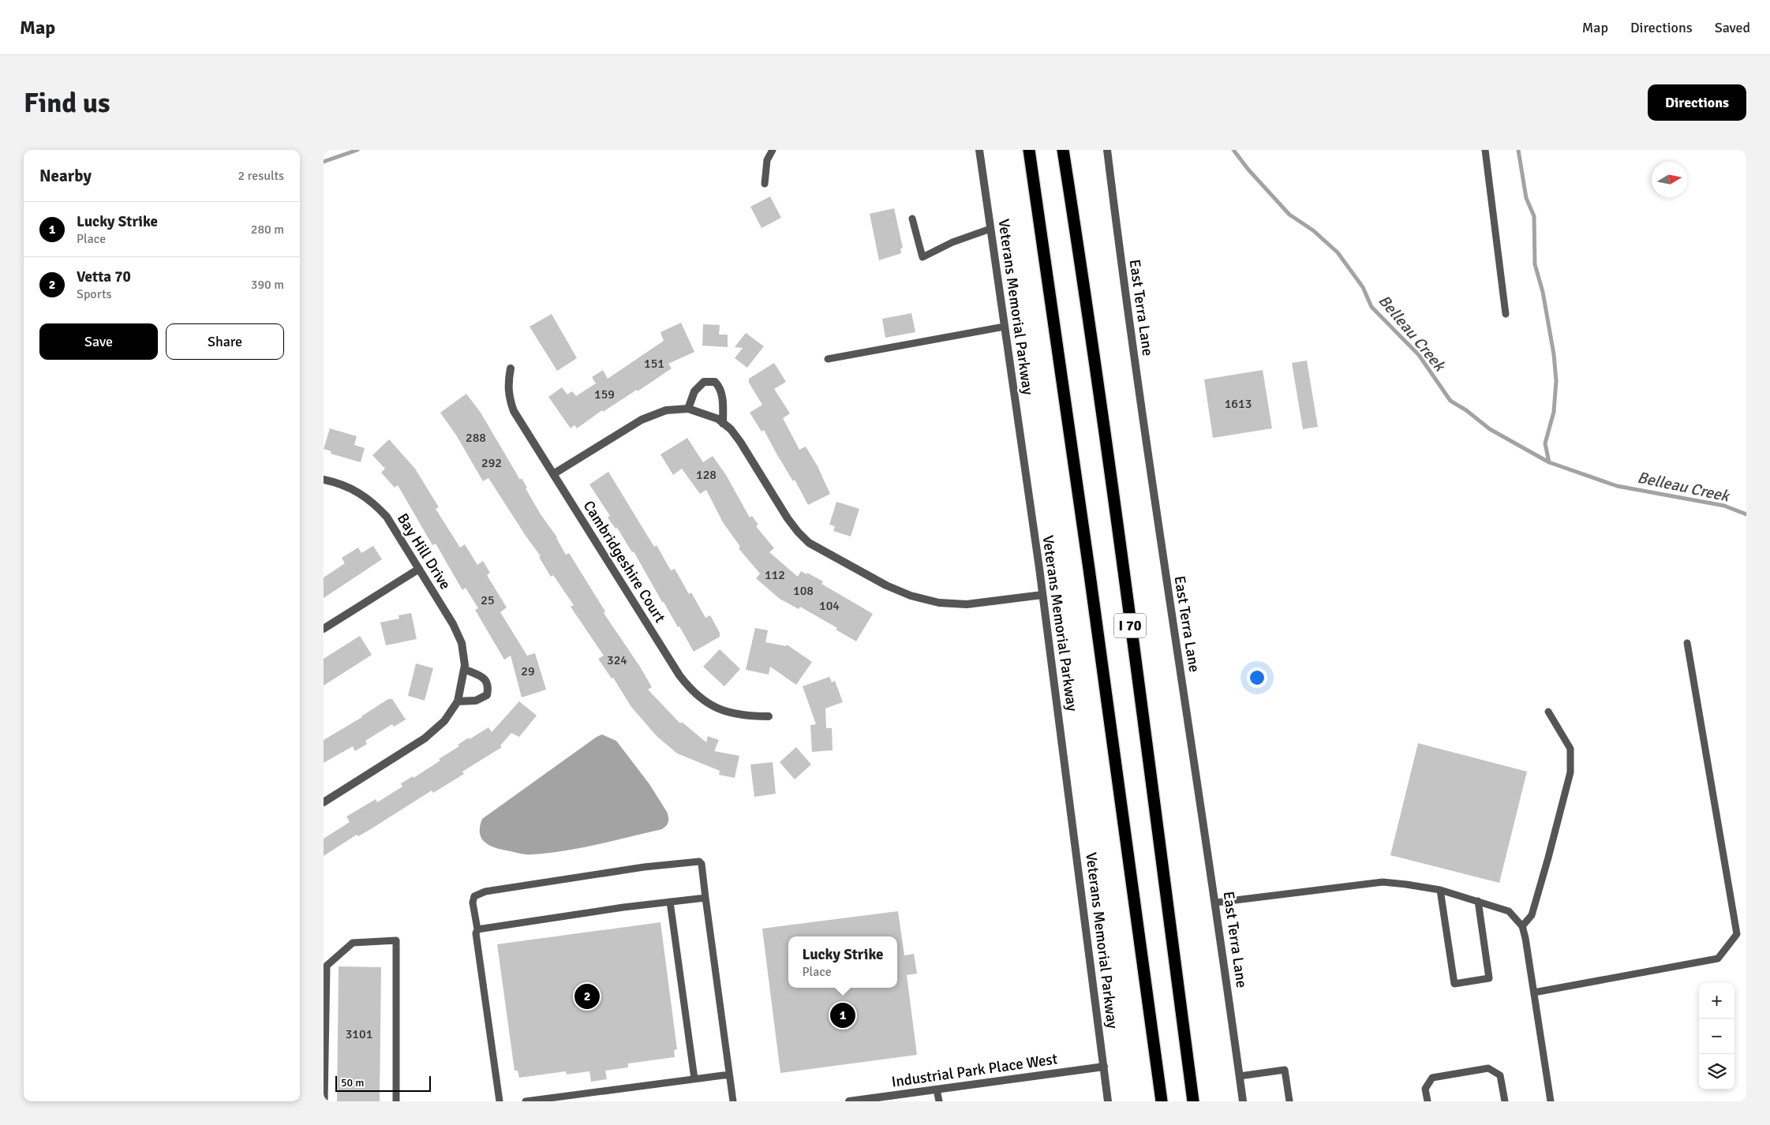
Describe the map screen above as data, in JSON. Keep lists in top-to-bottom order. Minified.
{"streets":{"highway":["I 70"],"street":["Veterans Memorial Parkway","East Terra Lane","Bay Hill Drive","Cambridgeshire Court","Industrial Park Place West"]},"crossings":[["Veterans Memorial Parkway","Industrial Park Place West"]],"water":["Belleau Creek"],"house_numbers":["151","159","1613","288","292","128","112","108","25","104","324","29","3101"],"scale_bar":"50 m","north":"right","page":{"header":"Map","nav":["Map","Directions","Saved"],"buttons":["Directions",["Save","Share"]],"title":"Find us","heading":["Nearby","2 results"],"list":[{"mark":"1","name":"Lucky Strike","note":"Place","value":"280 m"},{"mark":"2","name":"Vetta 70","note":"Sports","value":"390 m"}],"popup":["Lucky Strike","Place"],"pins":["2","1"],"map_buttons":["+","−"],"scale":"50 m"}}
